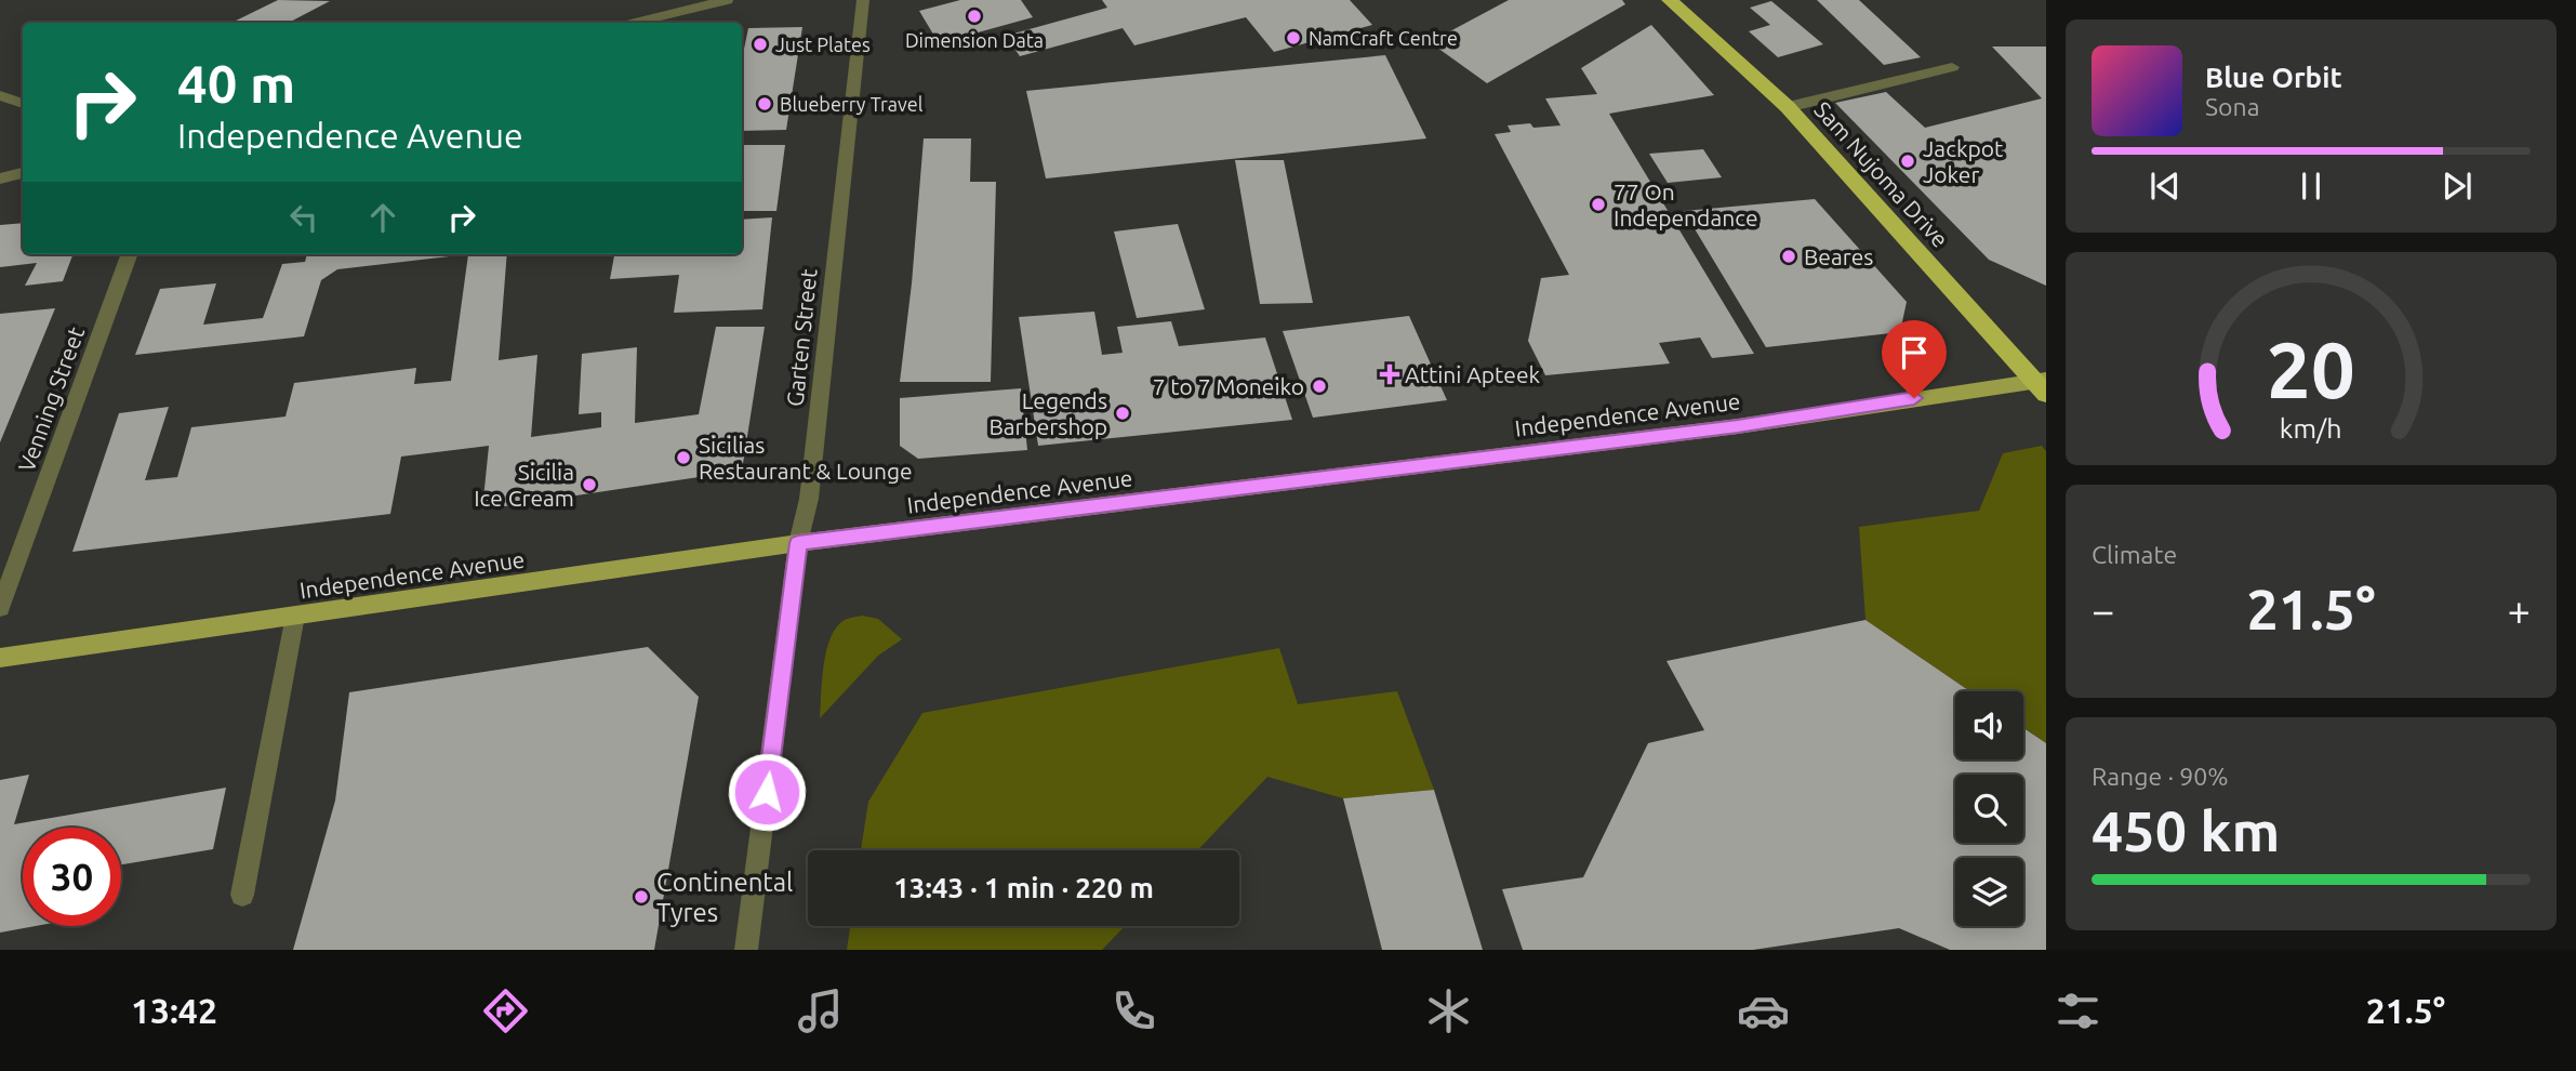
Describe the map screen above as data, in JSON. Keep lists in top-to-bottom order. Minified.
{"streets":{"highway":["Sam Nujoma Drive"],"main road":["Independence Avenue"],"street":["Garten Street","Venning Street"]},"crossings":[["Sam Nujoma Drive","Independence Avenue"],["Garten Street","Independence Avenue"]],"places":{"other":["Dimension Data","NamCraft Centre","Just Plates","Blueberry Travel","Jackpot Joker","77 On Independance","Beares","7 to 7 Moneiko","Legends Barbershop","Sicilias Restaurant & Lounge","Sicilia Ice Cream","Continental Tyres"],"health":["Attini Apteek"]},"page":{"turn":["40 m","Independence Avenue"],"song":["Blue Orbit","Sona"],"tile":["Climate",["Range · 90%","450 km"]],"heat":["−","21.5°","+"],"limit":"30","trip":"13:43 · 1 min · 220 m","tabs":["13:42","21.5°"],"gauge":["20","km/h"]}}
